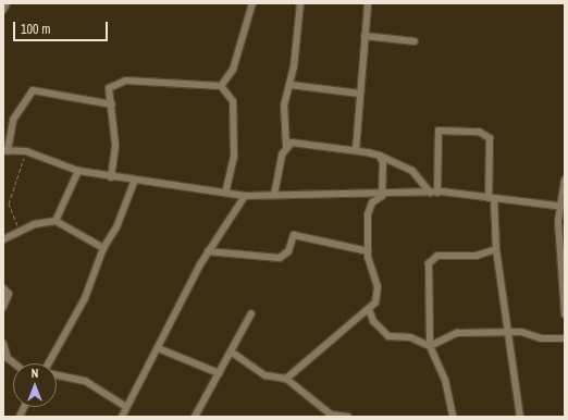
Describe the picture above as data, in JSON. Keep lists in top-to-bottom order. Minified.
{"scale_bar":"100 m","north":"top"}
